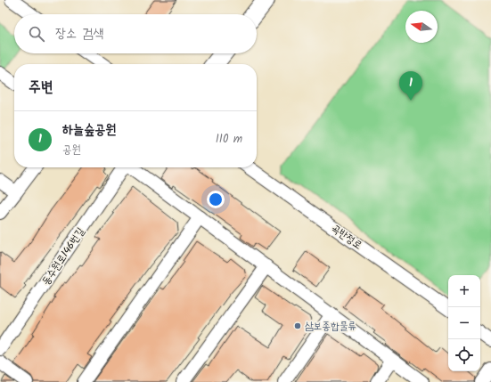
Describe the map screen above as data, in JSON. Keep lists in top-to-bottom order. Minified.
{"streets":{"street":["곡반정로","동수원로146번길"]},"places":["삼보종합물류"],"north":"left","page":{"search":"장소 검색","heading":"주변","pins":"1","list":[{"mark":"1","name":"하늘숲공원","note":"공원","value":"110 m"}],"map_buttons":["+","−"]}}
